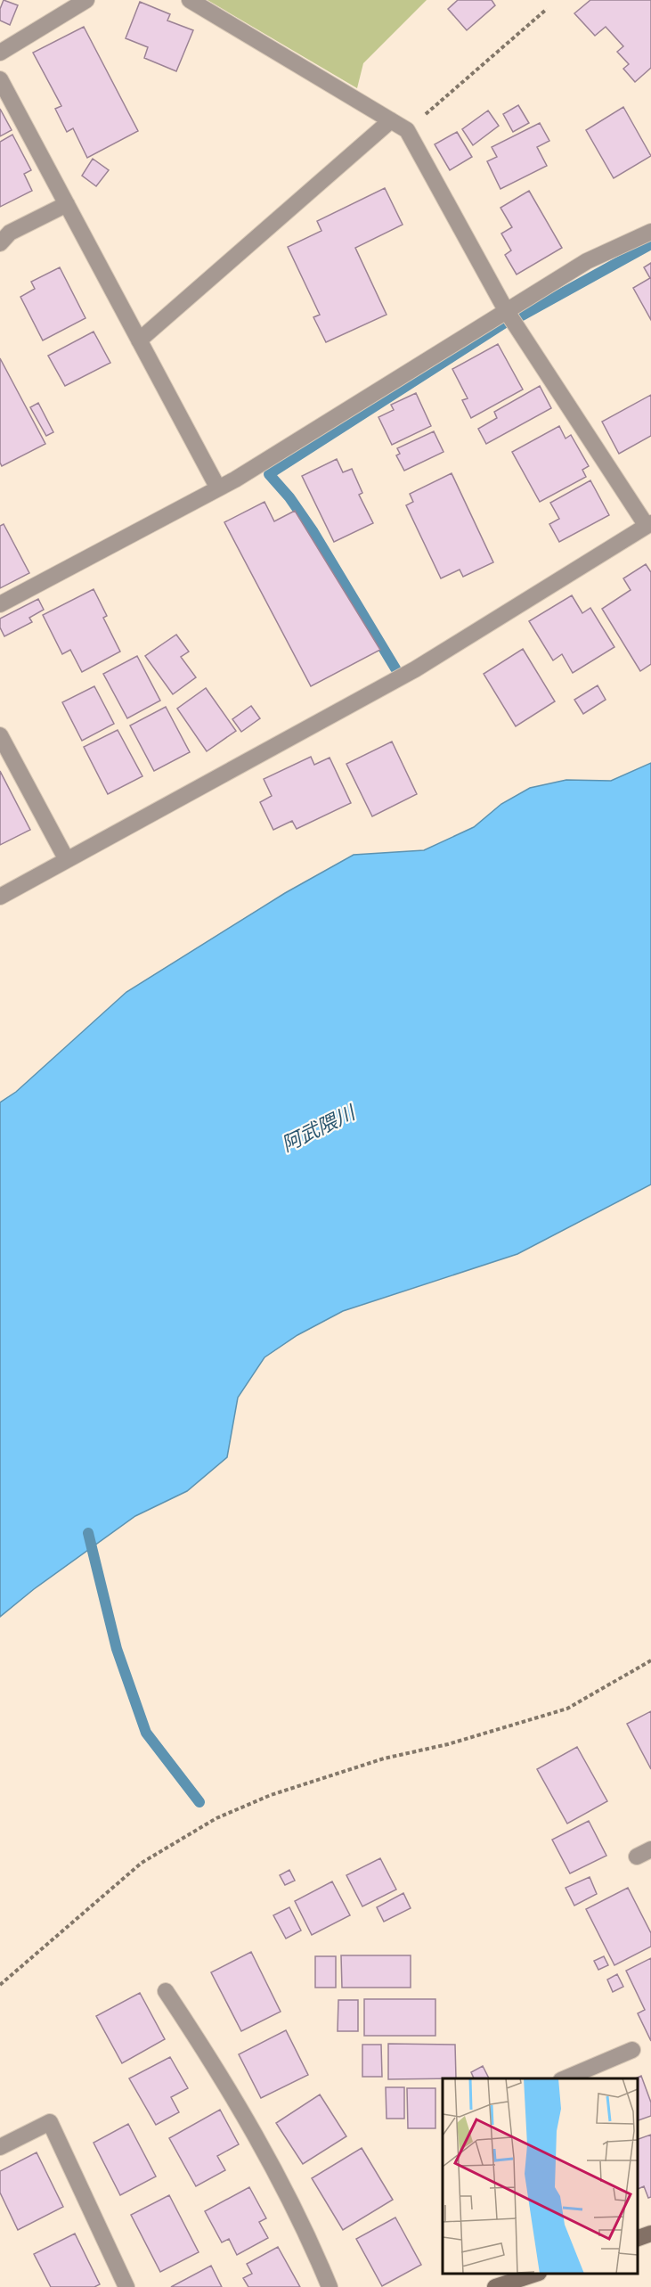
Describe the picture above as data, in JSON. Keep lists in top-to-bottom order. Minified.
{"water":["阿武隈川"]}
